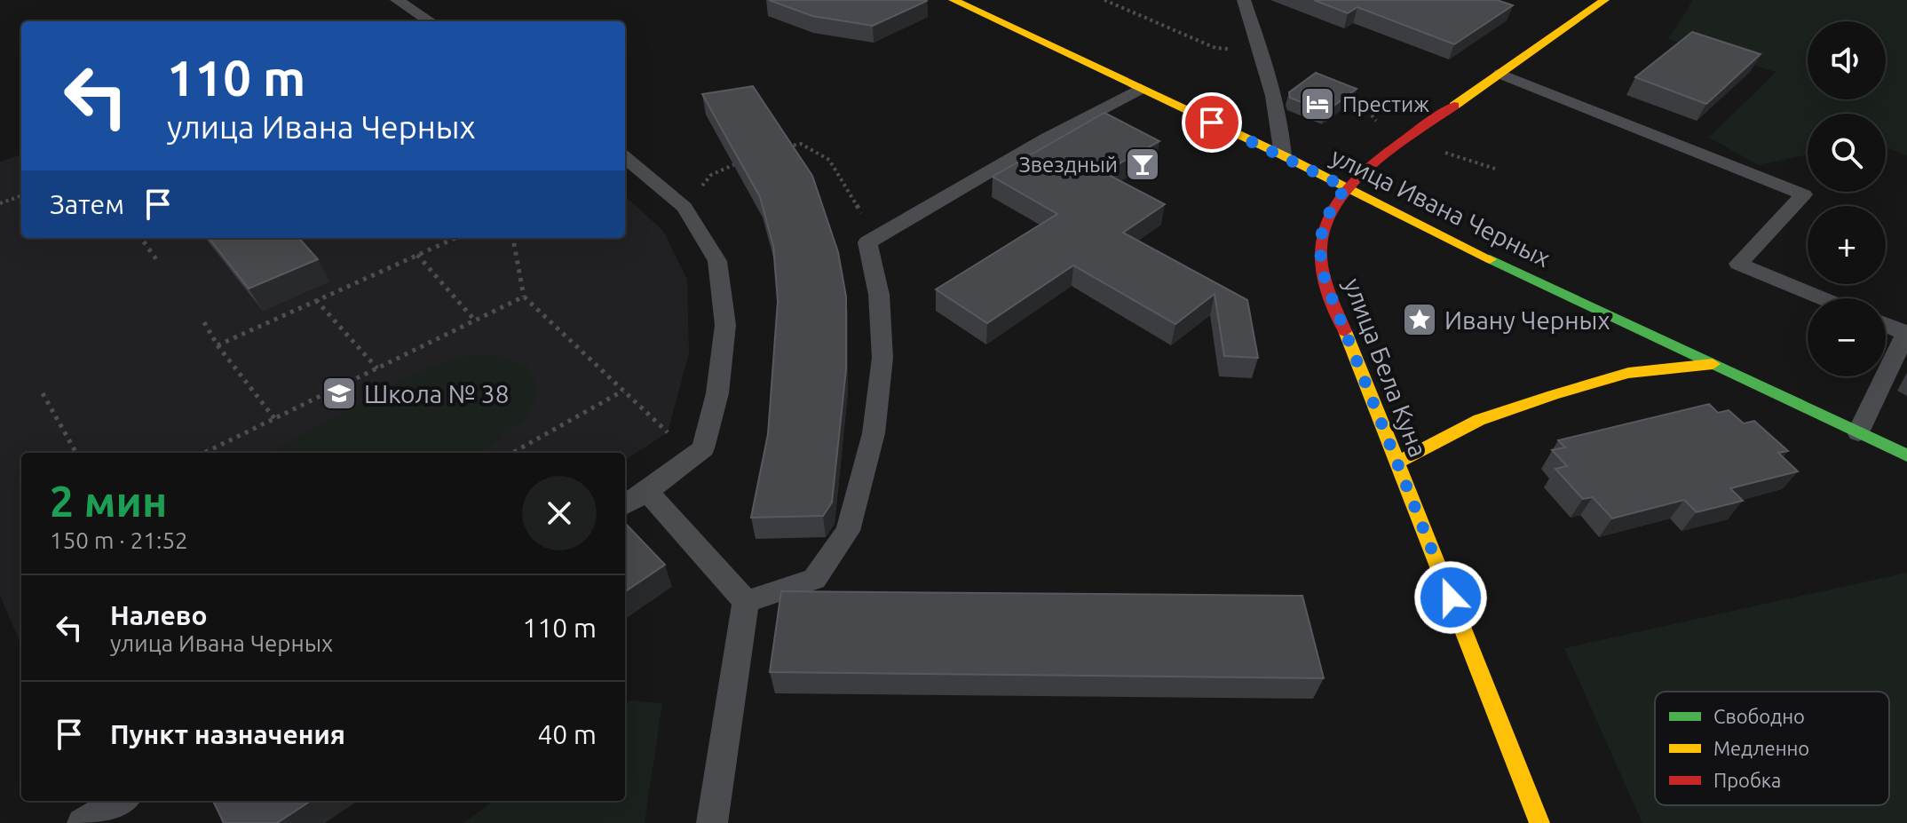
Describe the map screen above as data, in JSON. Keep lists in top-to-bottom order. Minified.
{"streets":{"street":["улица Ивана Черных","улица Бела Куна"]},"crossings":[["улица Ивана Черных","улица Бела Куна"]],"places":{"hotel":["Престиж"],"bar":["Звездный"],"place":["Ивану Черных"],"school or university":["Школа № 38"]},"legend":["Свободно","Медленно","Пробка"],"page":{"map_buttons":["+","−"],"turn":["110 m","улица Ивана Черных"],"then":"Затем","heading":["2 мин","150 m · 21:52"],"list":[{"name":"Налево","note":"улица Ивана Черных","value":"110 m"},{"name":"Пункт назначения","value":"40 m"}]}}
